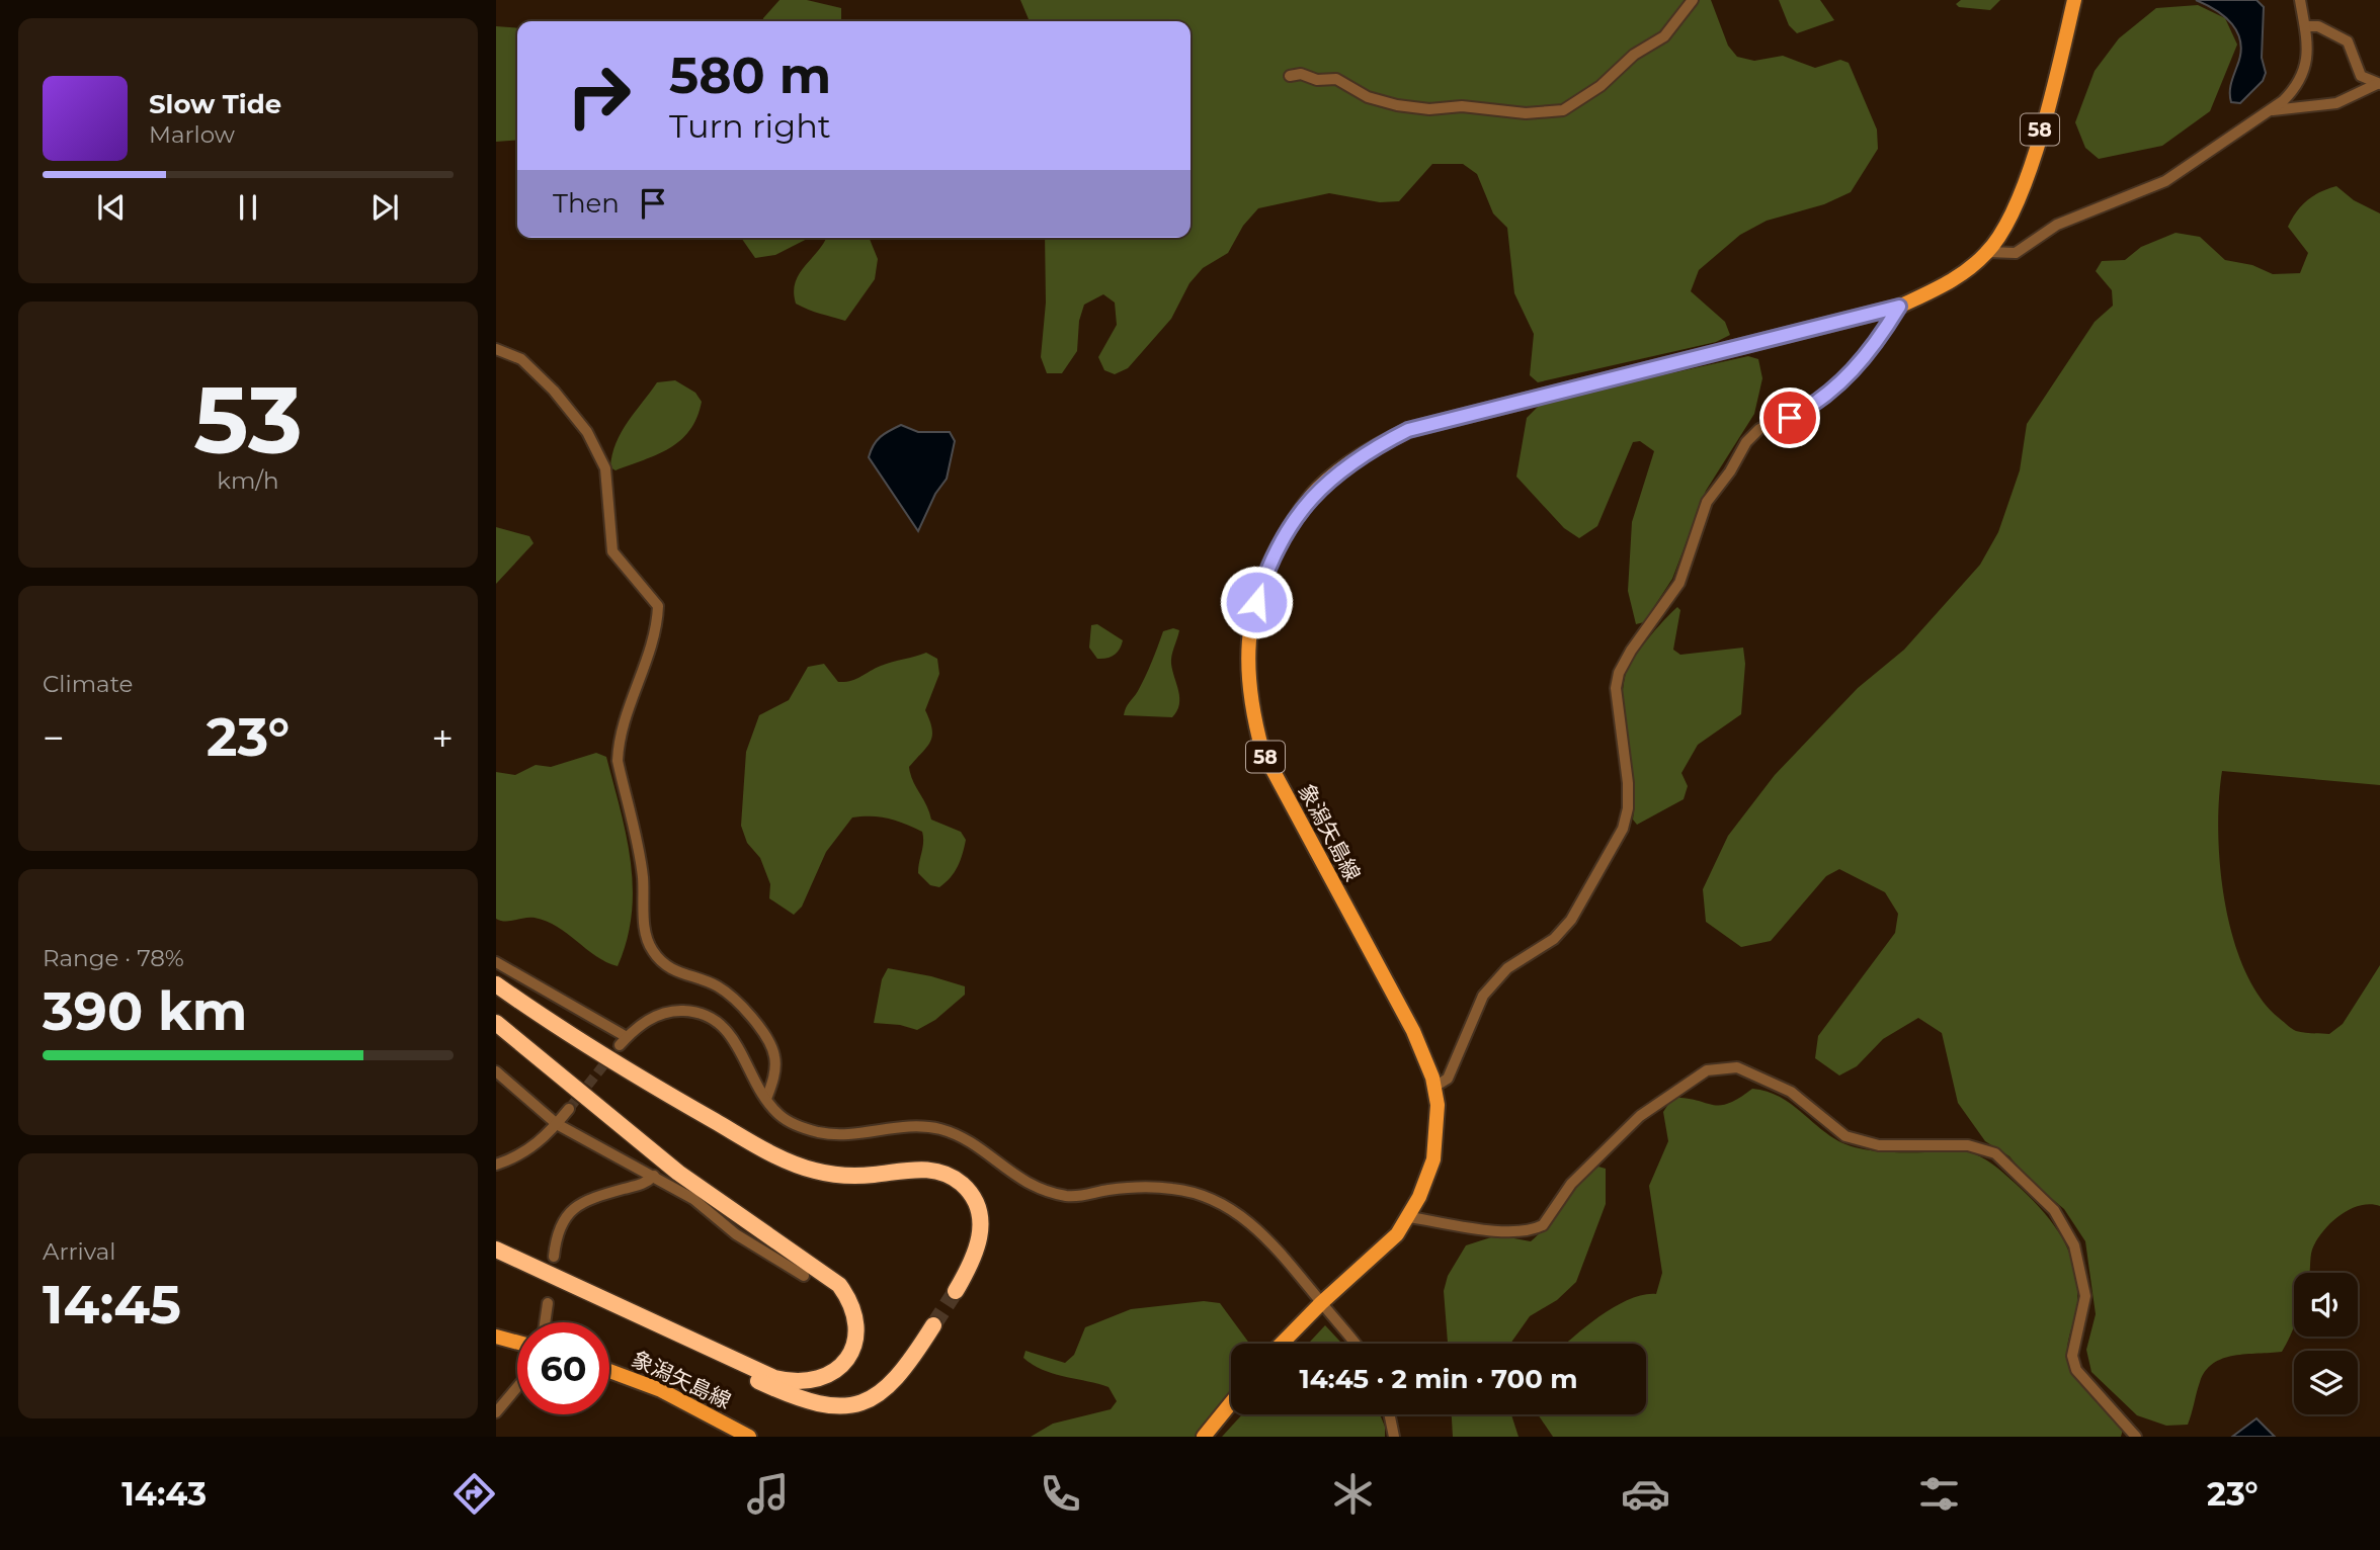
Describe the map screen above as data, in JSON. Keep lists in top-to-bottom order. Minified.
{"streets":{"main road":["58","象潟矢島線"]},"page":{"turn":["580 m","Turn right"],"song":["Slow Tide","Marlow"],"then":"Then","tile":[["53","km/h"],"Climate",["Range · 78%","390 km"],["Arrival","14:45"]],"heat":["−","23°","+"],"limit":"60","trip":"14:45 · 2 min · 700 m","tabs":["14:43","23°"]}}
